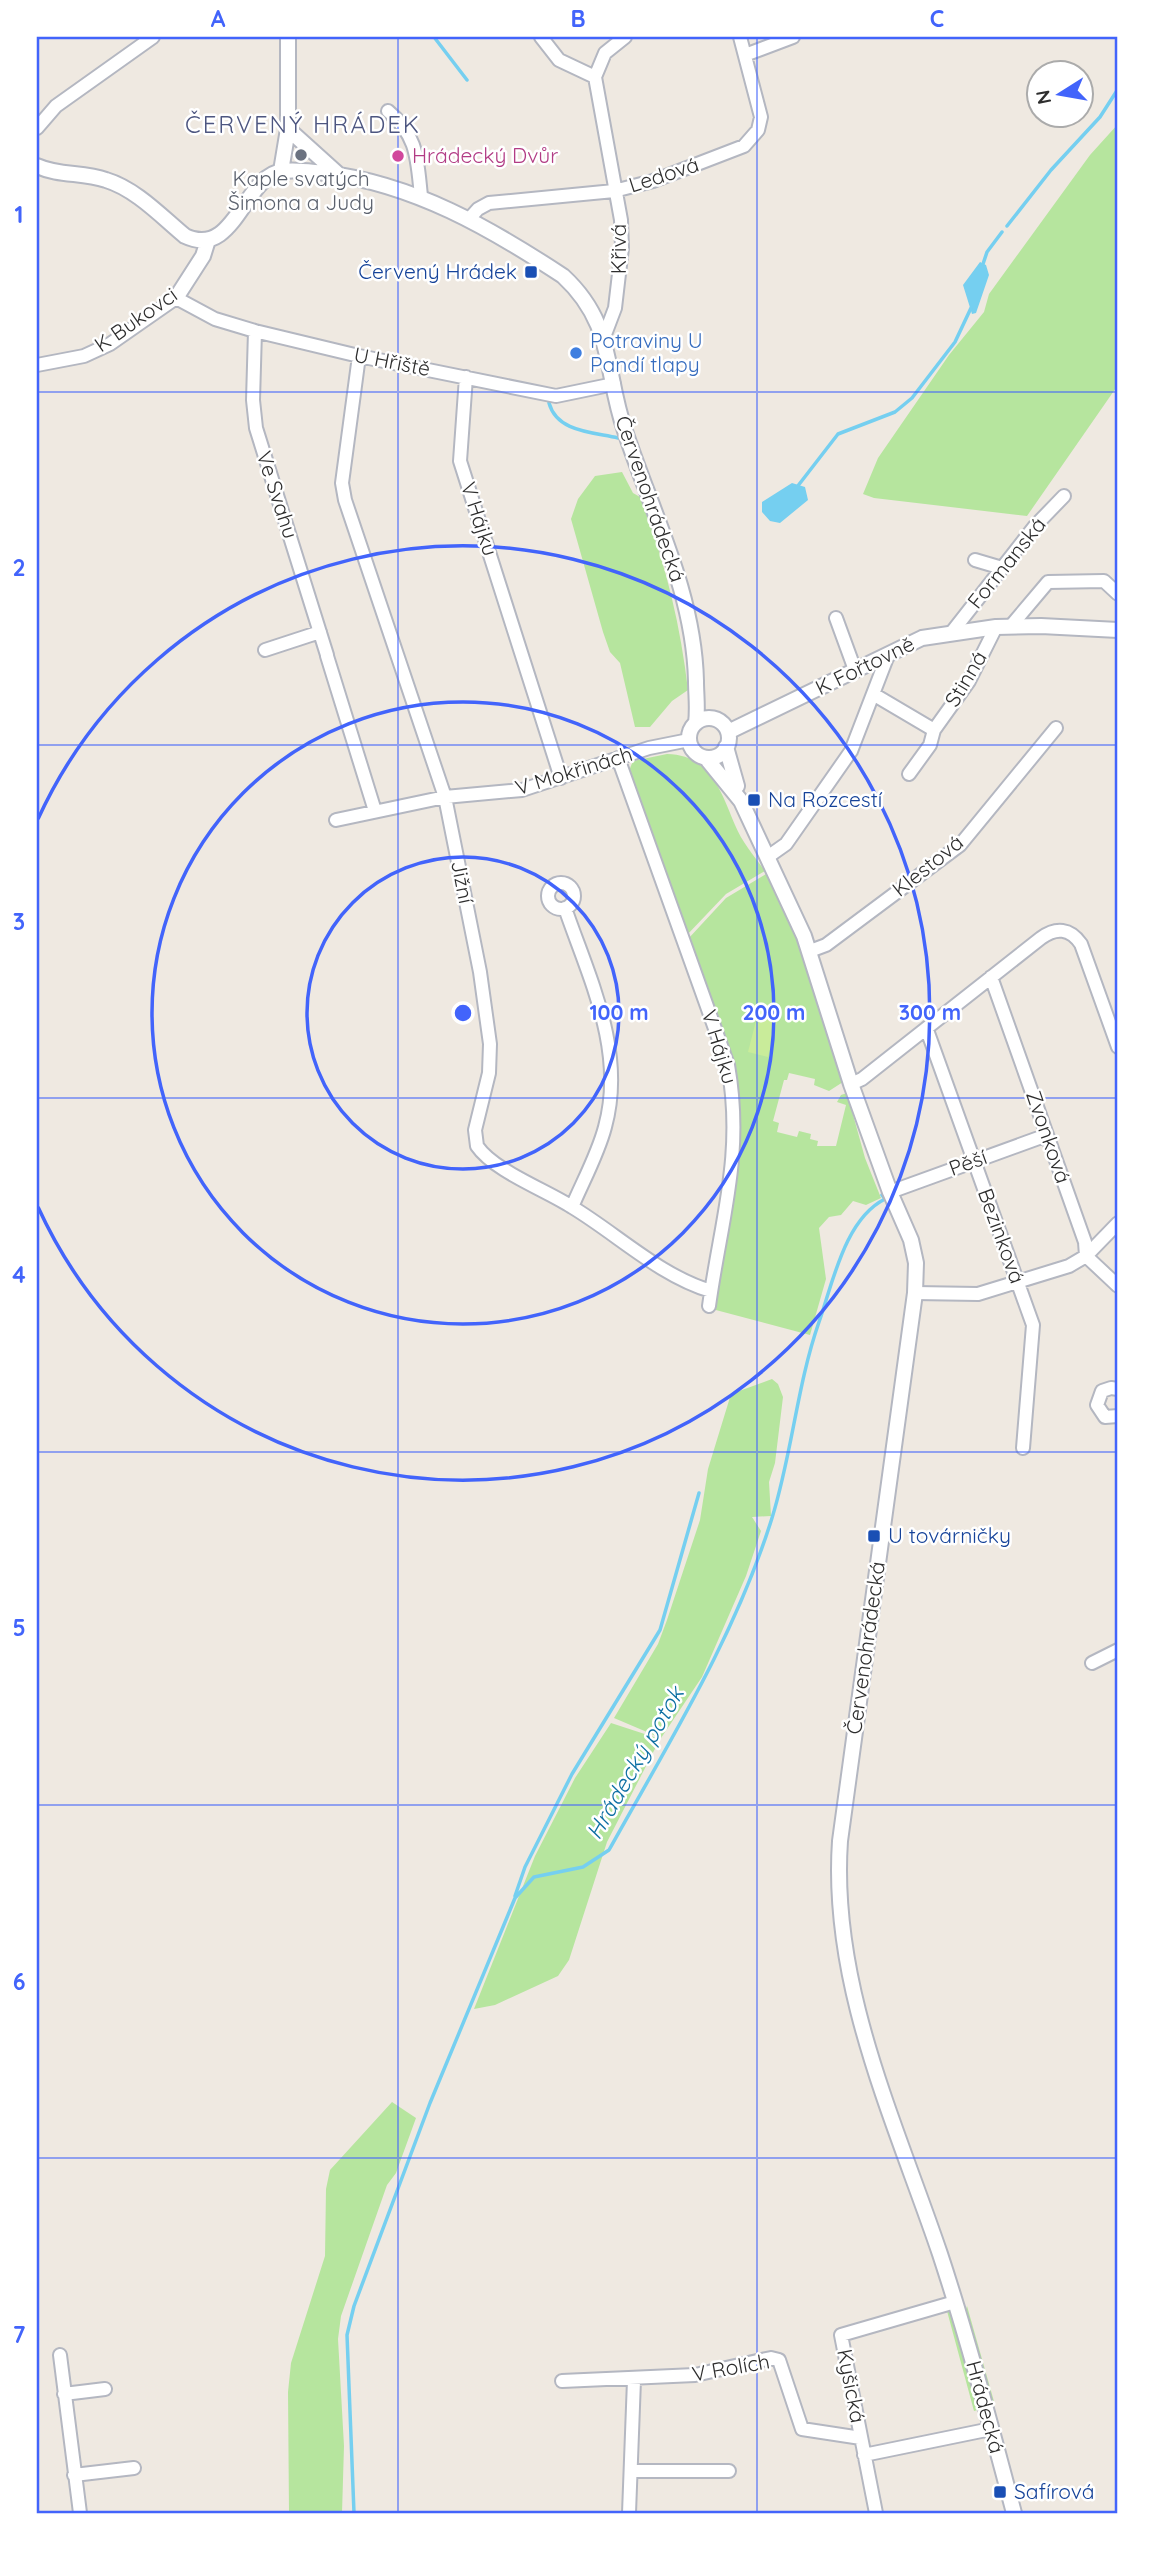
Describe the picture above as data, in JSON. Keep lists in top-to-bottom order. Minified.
{"streets":{"street":["Ledová","Křivá","K Bukovci","U Hřiště","Ve Svahu","Červenohrádecká","V Hájku","Formanská","K Fořtovně","Stinná","V Mokřinách","Klestová","Jižní","Zvonková","Pěší","Bezinková","V Rolích","Kyšická","Hrádecká"]},"crossings":[["Ledová","Křivá"],["Ledová","Červenohrádecká"],["Křivá","Červenohrádecká"],["K Bukovci","U Hřiště"],["U Hřiště","Ve Svahu"],["U Hřiště","Červenohrádecká"],["U Hřiště","V Hájku"],["U Hřiště","Jižní"],["Ve Svahu","V Mokřinách"],["Červenohrádecká","K Fořtovně"],["Červenohrádecká","V Mokřinách"],["Červenohrádecká","Klestová"],["Červenohrádecká","Pěší"],["Červenohrádecká","Kyšická"],["Červenohrádecká","Hrádecká"],["V Hájku","V Mokřinách"],["V Hájku","Jižní"],["Formanská","K Fořtovně"],["K Fořtovně","Stinná"],["K Fořtovně","V Mokřinách"],["V Mokřinách","Jižní"],["Zvonková","Pěší"],["Pěší","Bezinková"],["V Rolích","Kyšická"],["Kyšická","Hrádecká"]],"districts":["ČERVENÝ HRÁDEK"],"water":["Hrádecký potok"],"places":{"other":["Kaple svatých Šimona a Judy","Hrádecký Dvůr","Potraviny U Pandí tlapy"],"transit":["Červený Hrádek","Na Rozcestí","U továrničky","Safírová"]},"north":"left","grid":{"columns":["A","B","C"],"rows":["1","2","3","4","5","6","7"]},"rings":["100 m","200 m","300 m"]}
